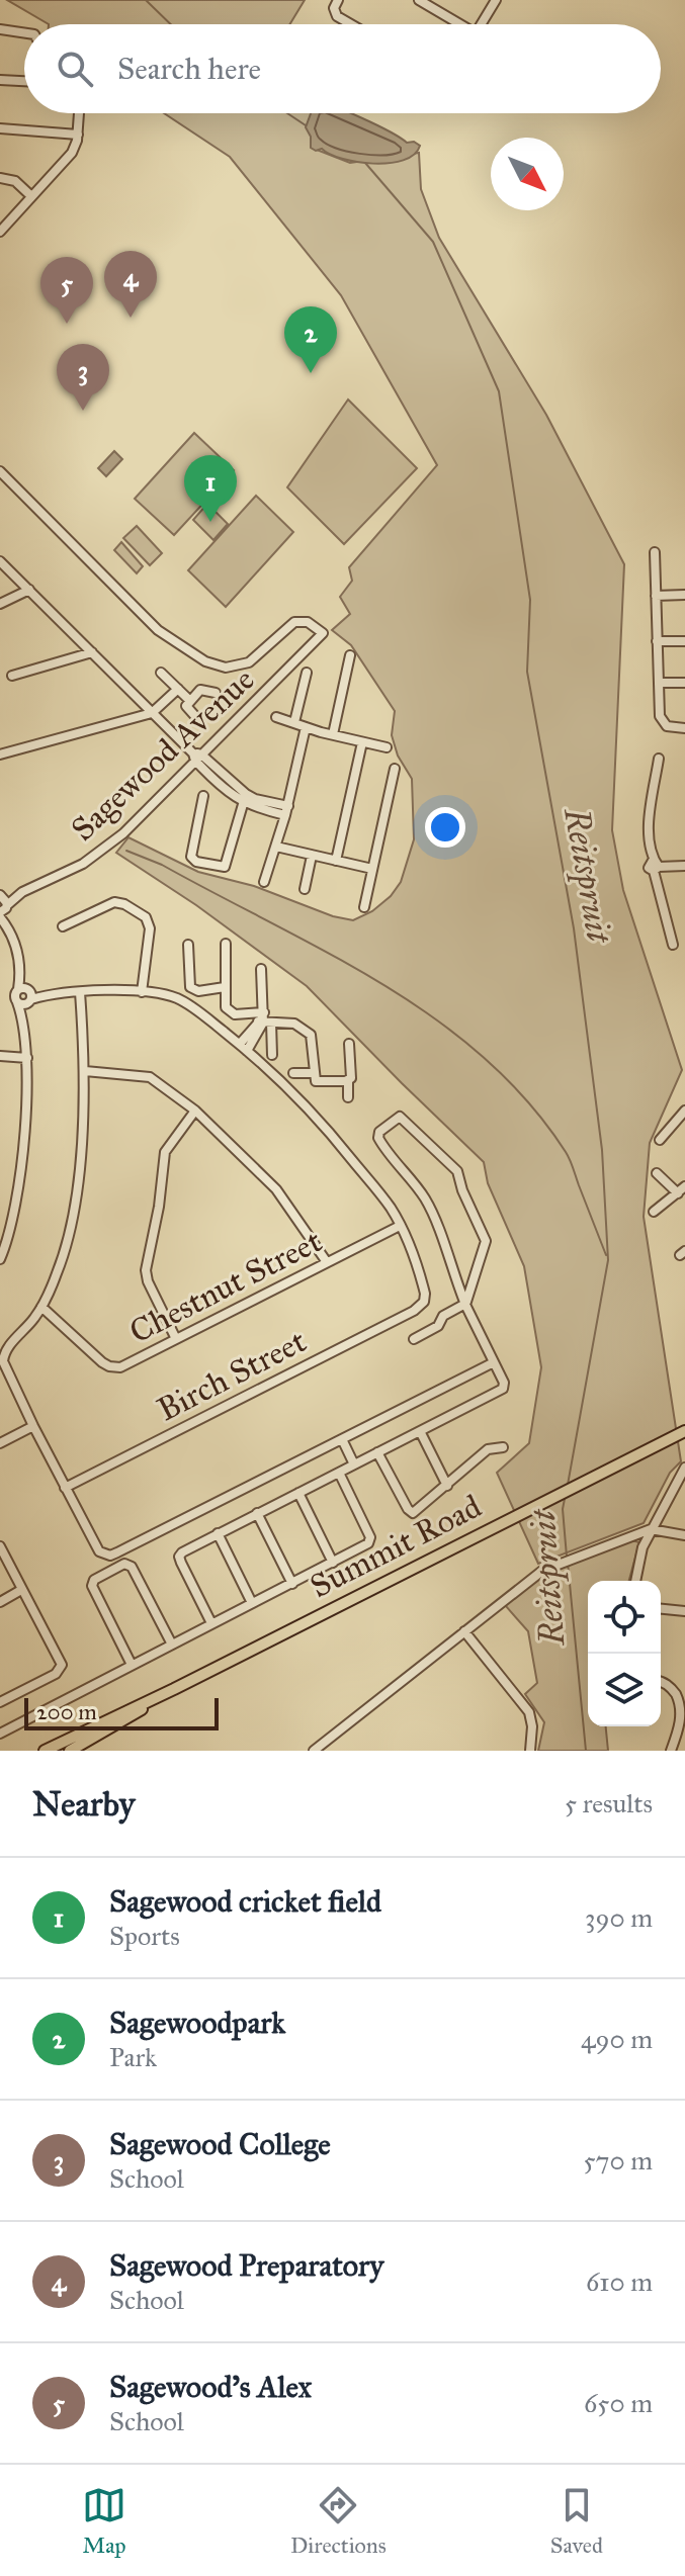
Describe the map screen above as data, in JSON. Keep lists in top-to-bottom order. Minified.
{"streets":{"main road":["Summit Road"],"street":["Sagewood Avenue","Chestnut Street","Birch Street"]},"crossings":[["Chestnut Street","Birch Street"]],"water":["Reitspruit"],"scale_bar":"200 m","north":"bottom right","page":{"search":"Search here","pins":["4","5","2","3","1"],"scale":"200 m","heading":["Nearby","5 results"],"list":[{"mark":"1","name":"Sagewood cricket field","note":"Sports","value":"390 m"},{"mark":"2","name":"Sagewoodpark","note":"Park","value":"490 m"},{"mark":"3","name":"Sagewood College","note":"School","value":"570 m"},{"mark":"4","name":"Sagewood Preparatory","note":"School","value":"610 m"},{"mark":"5","name":"Sagewood's Alex","note":"School","value":"650 m"}],"nav":["Map","Directions","Saved"]}}
